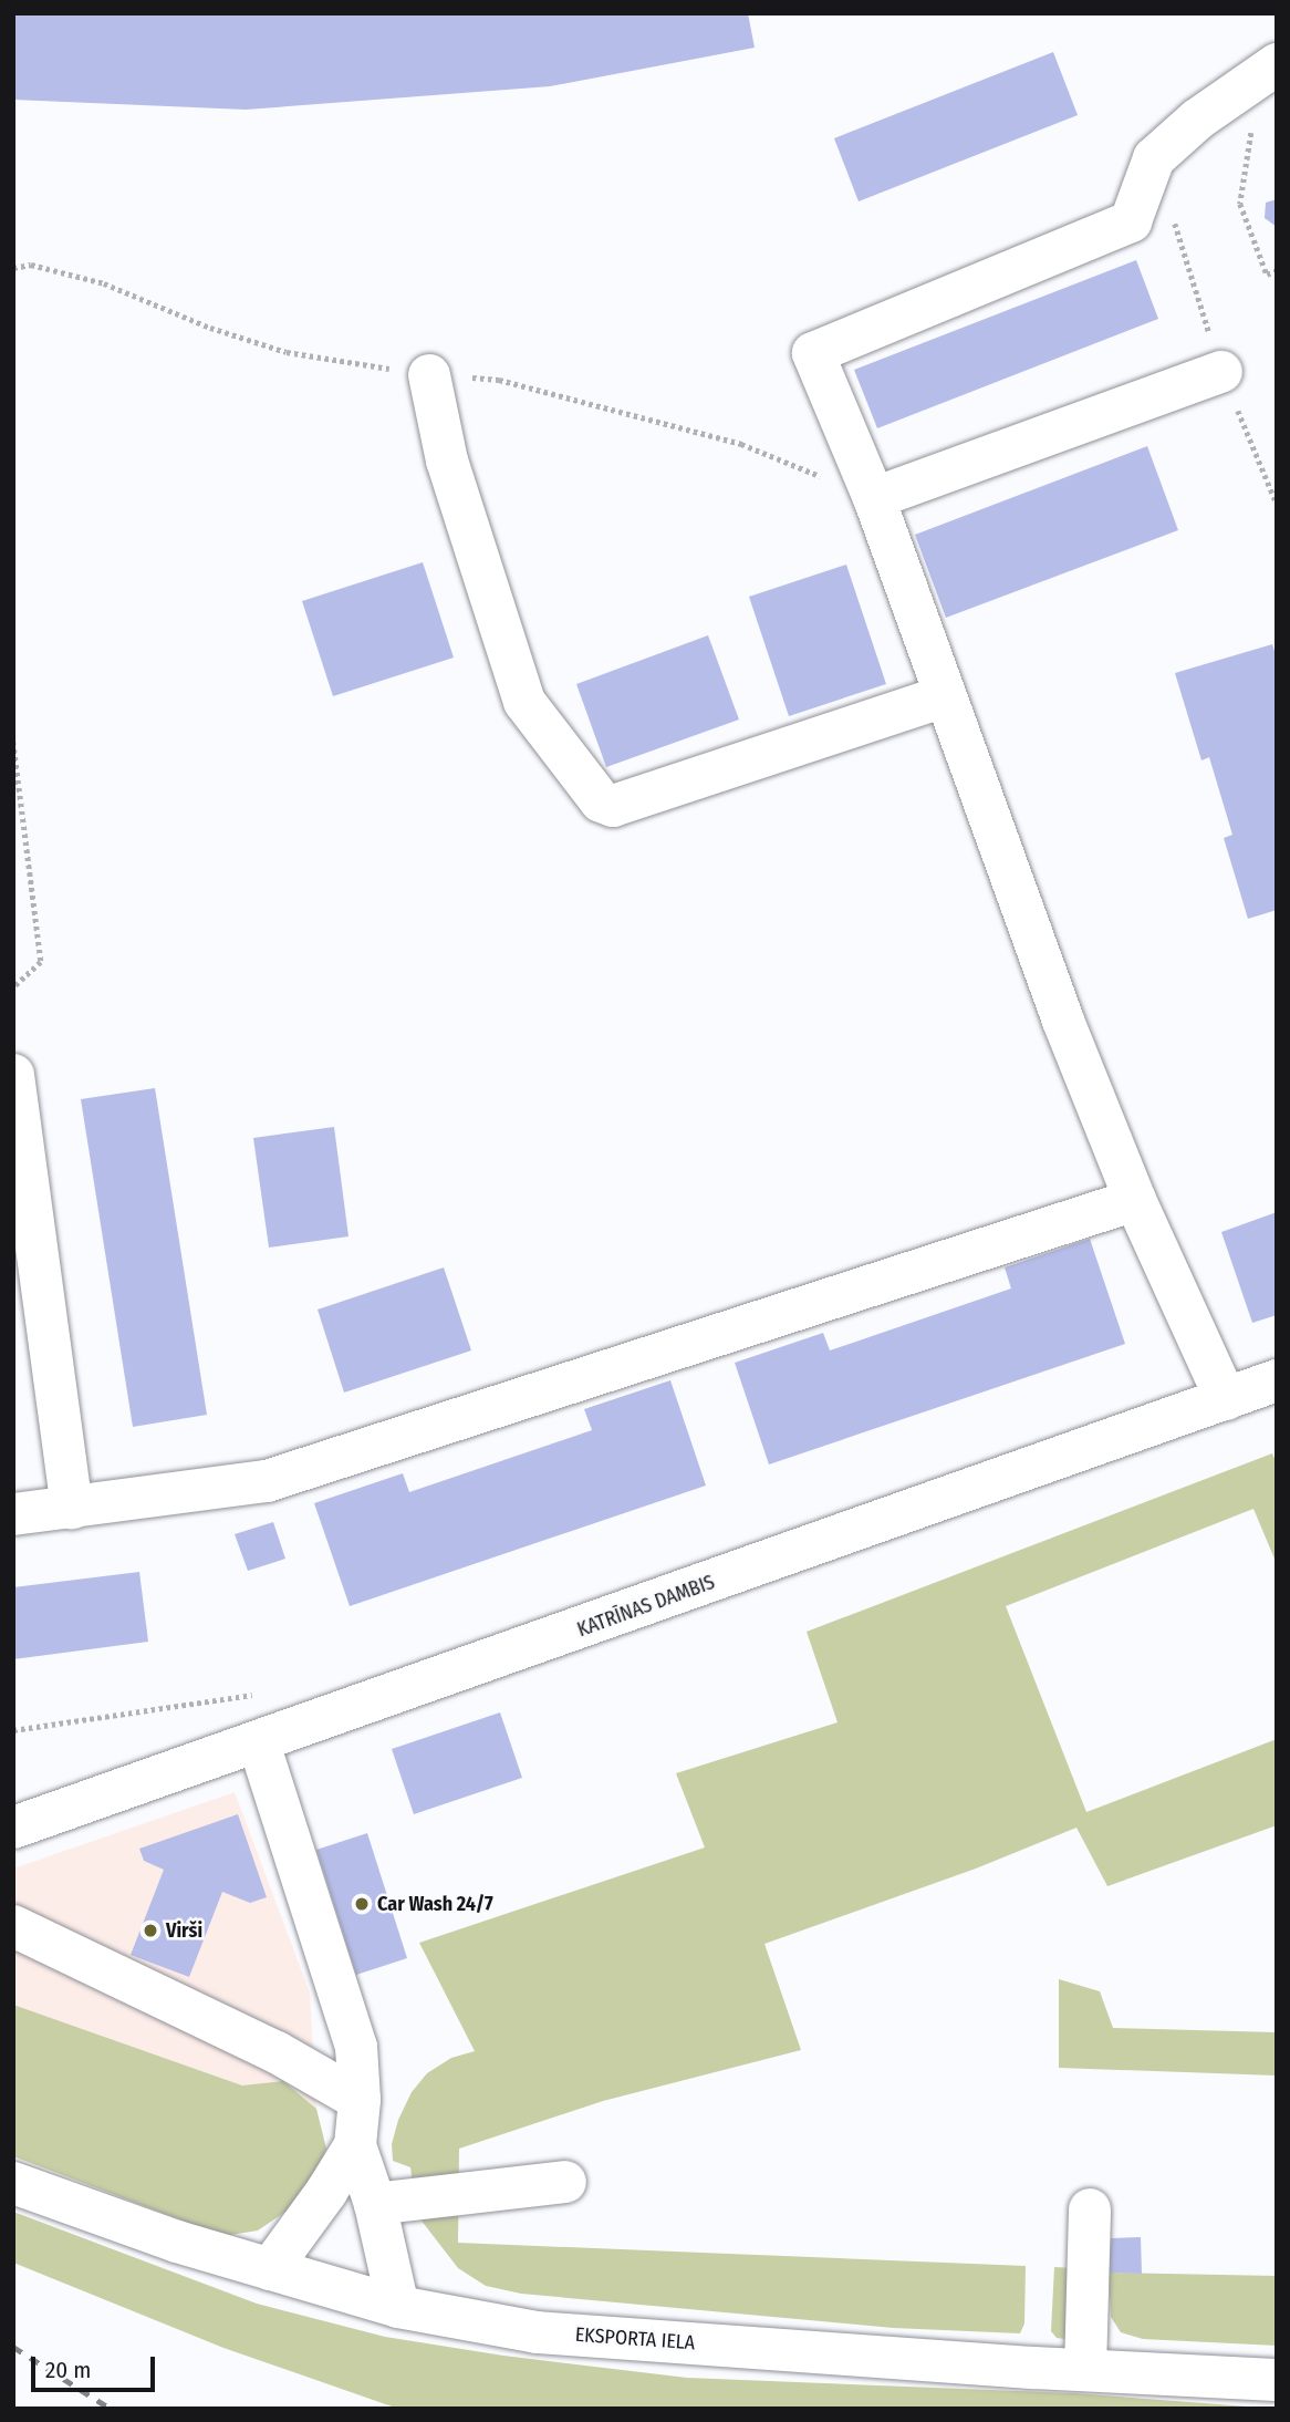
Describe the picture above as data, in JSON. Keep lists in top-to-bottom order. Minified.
{"streets":{"street":["KATRĪNAS DAMBIS","EKSPORTA IELA"]},"places":["Car Wash 24/7","Virši"],"scale_bar":"20 m"}
